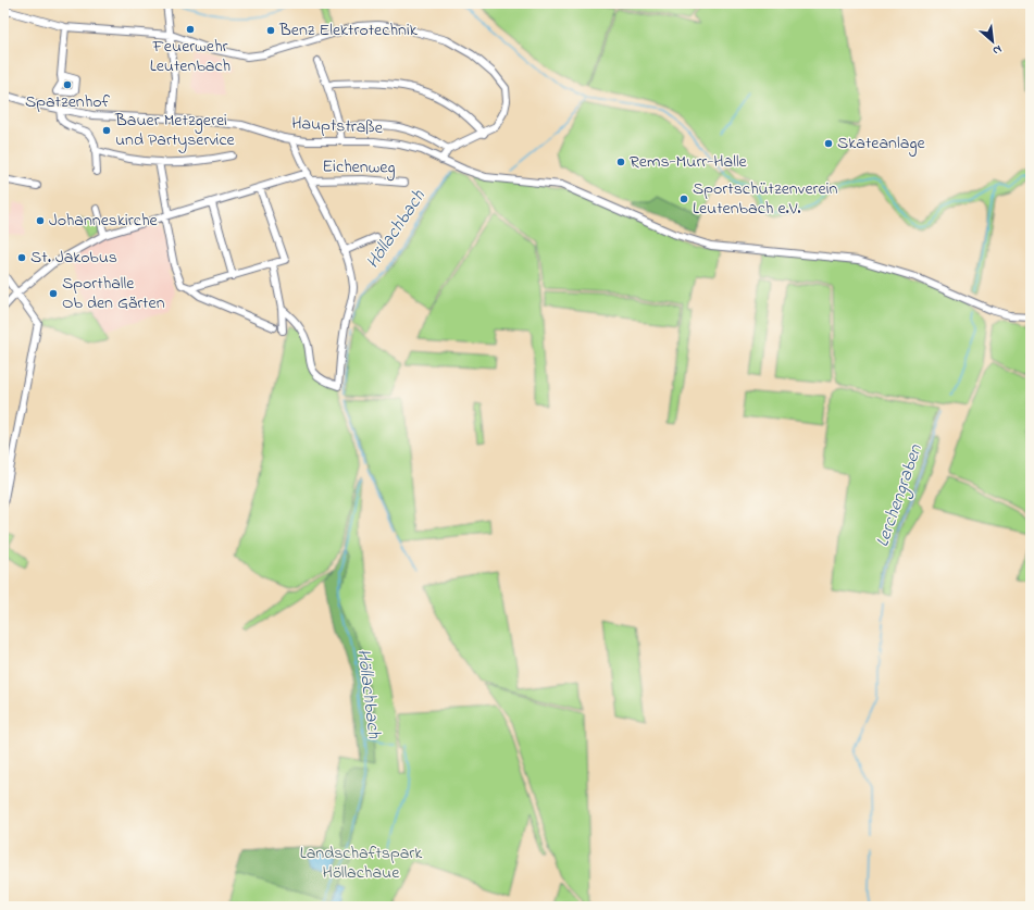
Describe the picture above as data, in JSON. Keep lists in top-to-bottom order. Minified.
{"streets":{"street":["Hauptstraße","Eichenweg"]},"water":["Höllachbach","Lerchengraben"],"parks":["Landschaftspark Höllachaue"],"places":["Feuerwehr Leutenbach","Benz Elektrotechnik","Spatzenhof","Bauer Metzgerei und Partyservice","Skateanlage","Rems-Murr-Halle","Sportschützenverein Leutenbach e.V.","Johanneskirche","St. Jakobus","Sporthalle Ob den Gärten"],"north":"bottom right"}
